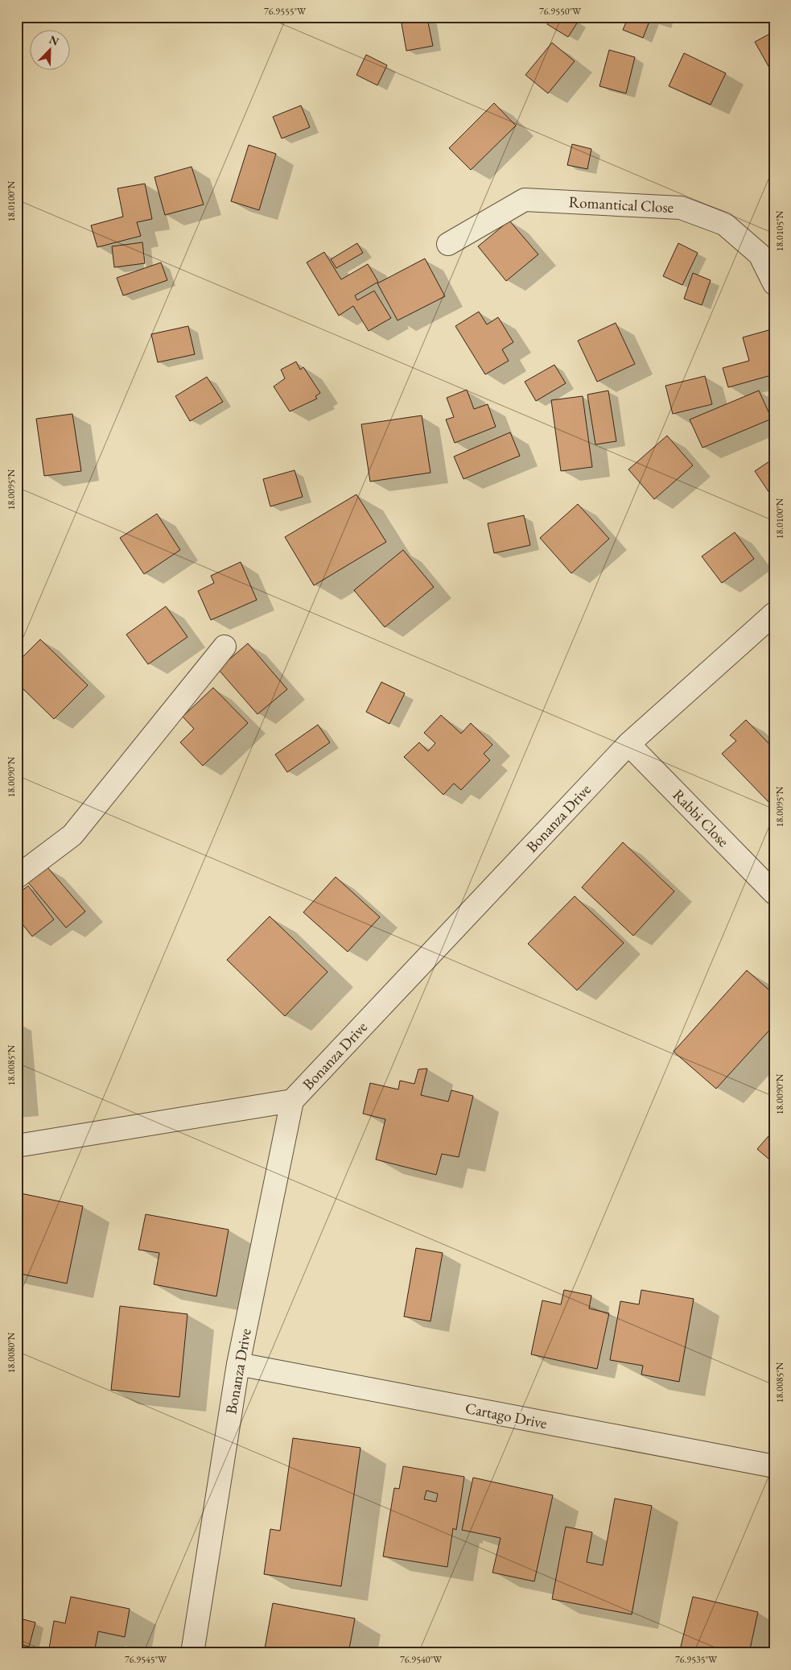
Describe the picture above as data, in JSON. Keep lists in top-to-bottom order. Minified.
{"streets":{"street":["Romantical Close","Bonanza Drive","Rabbi Close","Cartago Drive"]},"crossings":[["Bonanza Drive","Rabbi Close"],["Bonanza Drive","Cartago Drive"]],"north":"top right","coordinates":["76.9555°W","76.9550°W","18.0100°N","18.0105°N","18.0095°N","18.0090°N","18.0085°N","18.0080°N","76.9545°W","76.9540°W","76.9535°W"]}
